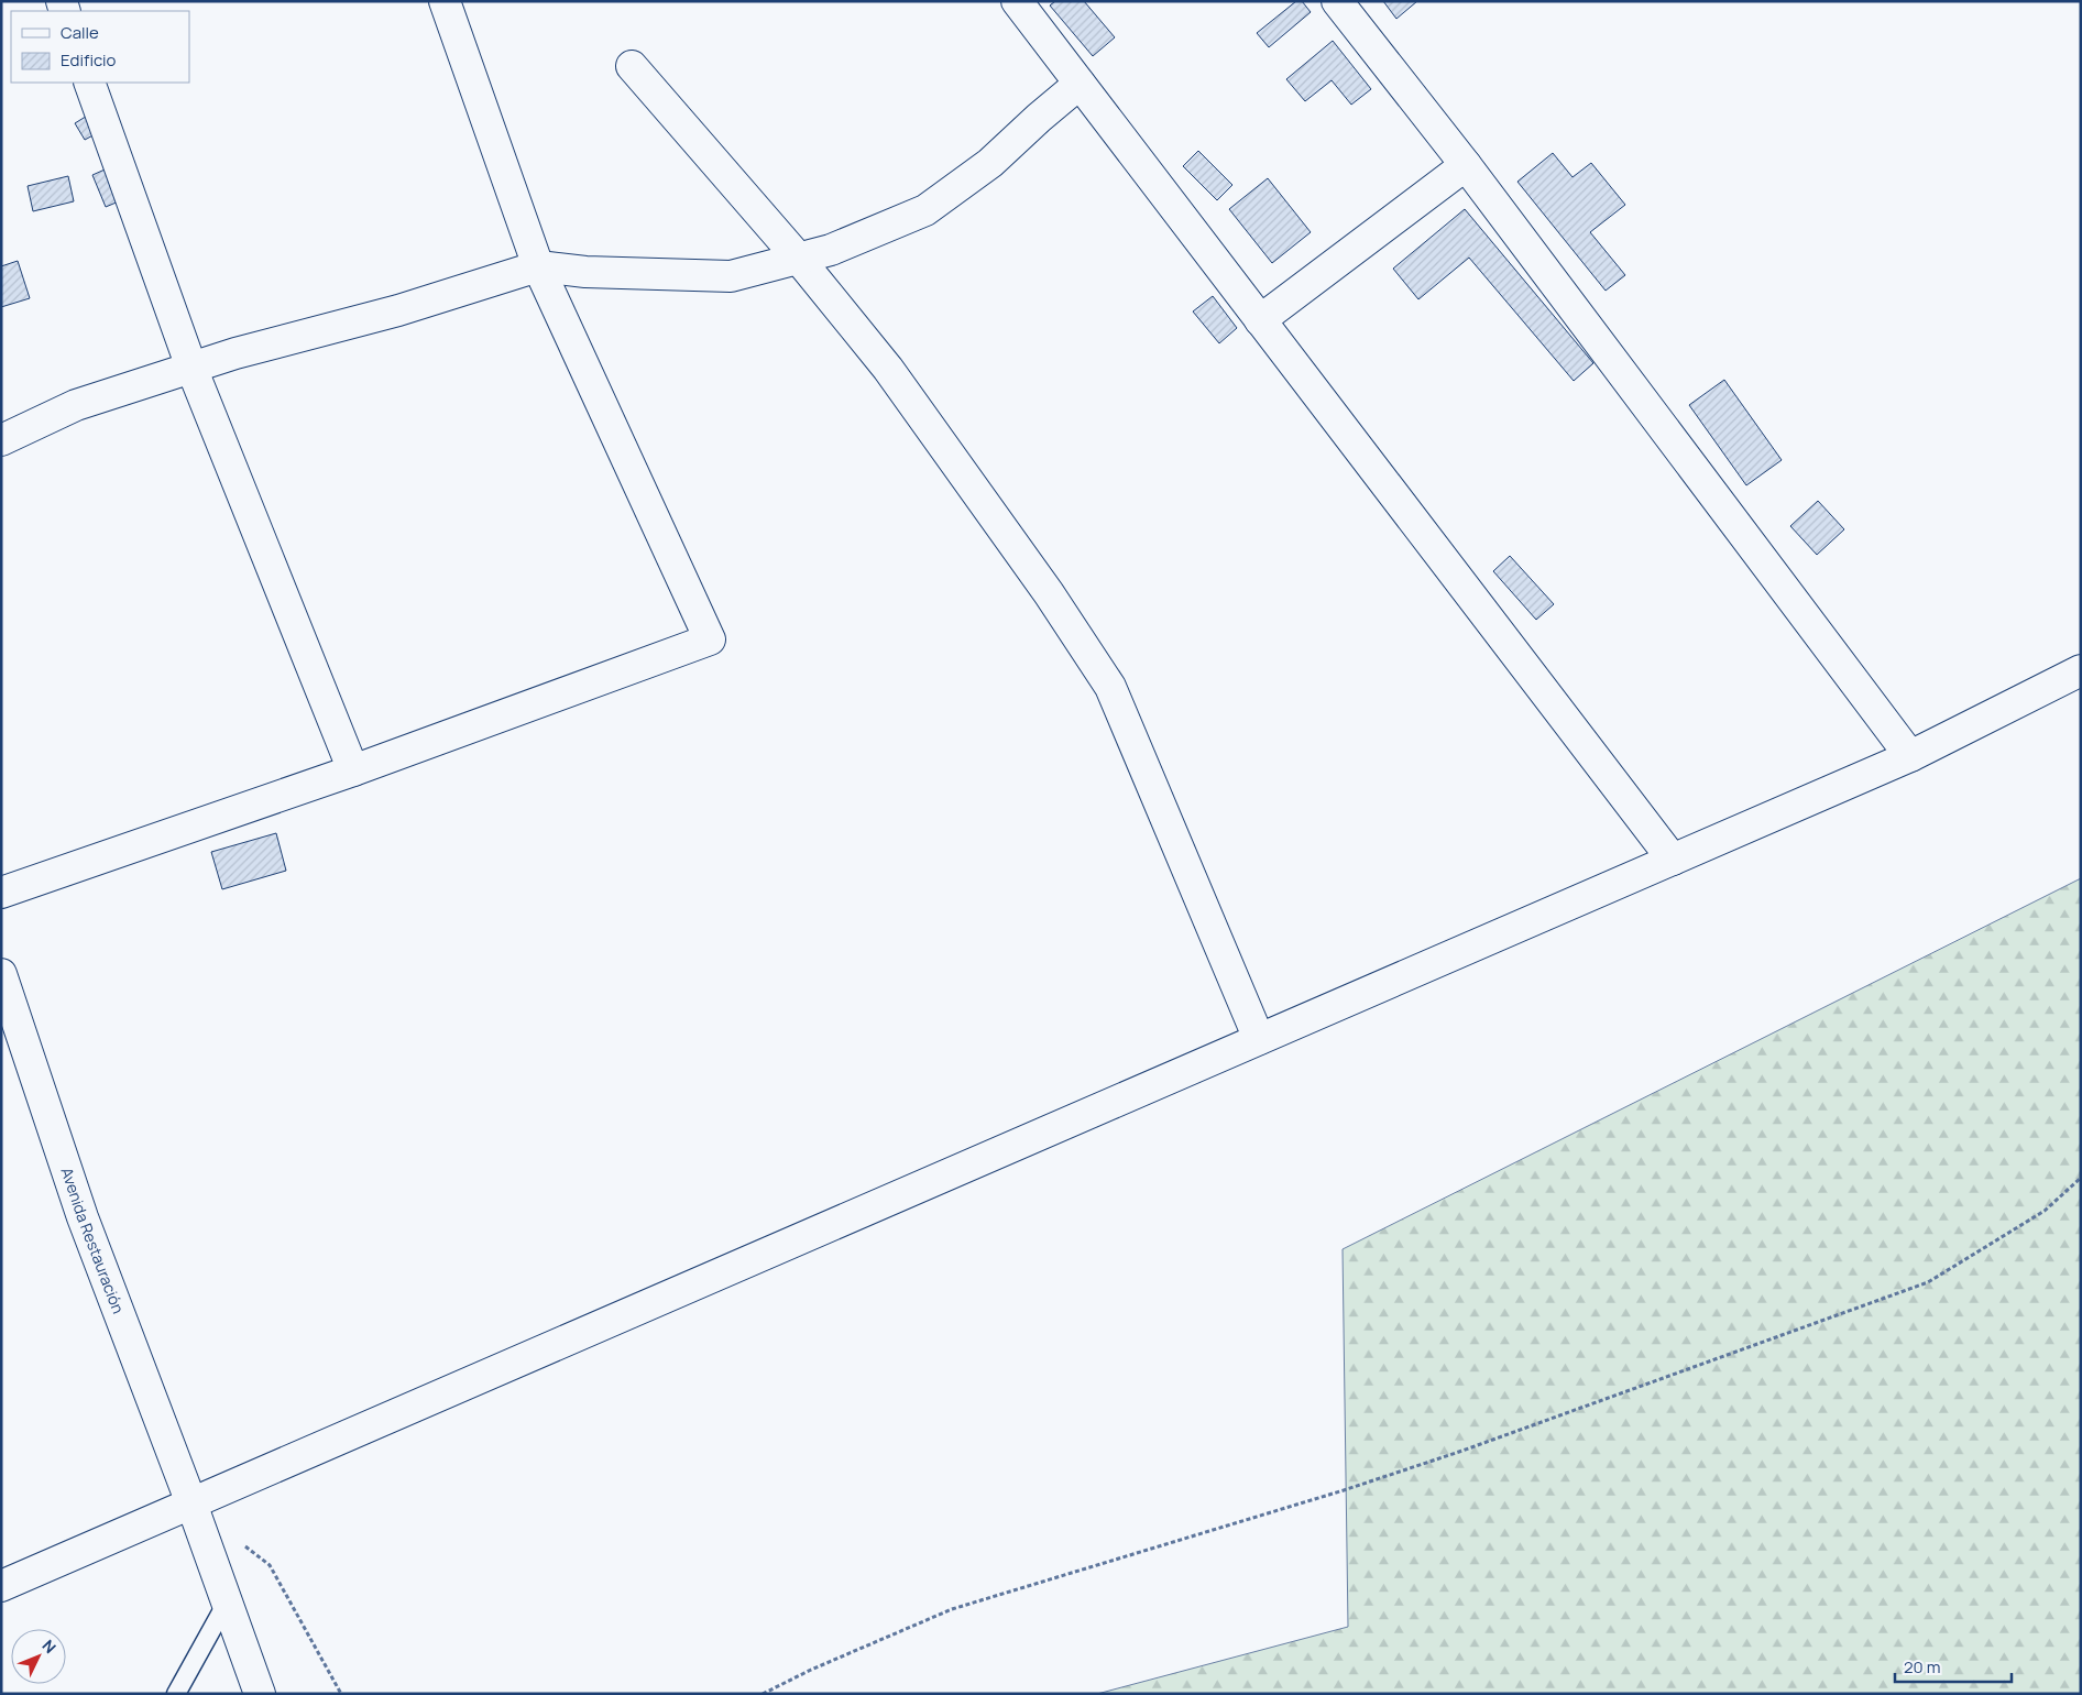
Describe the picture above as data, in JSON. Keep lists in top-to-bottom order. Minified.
{"streets":{"street":["Avenida Restauración"]},"legend":["Calle","Edificio"],"scale_bar":"20 m","north":"top right"}
